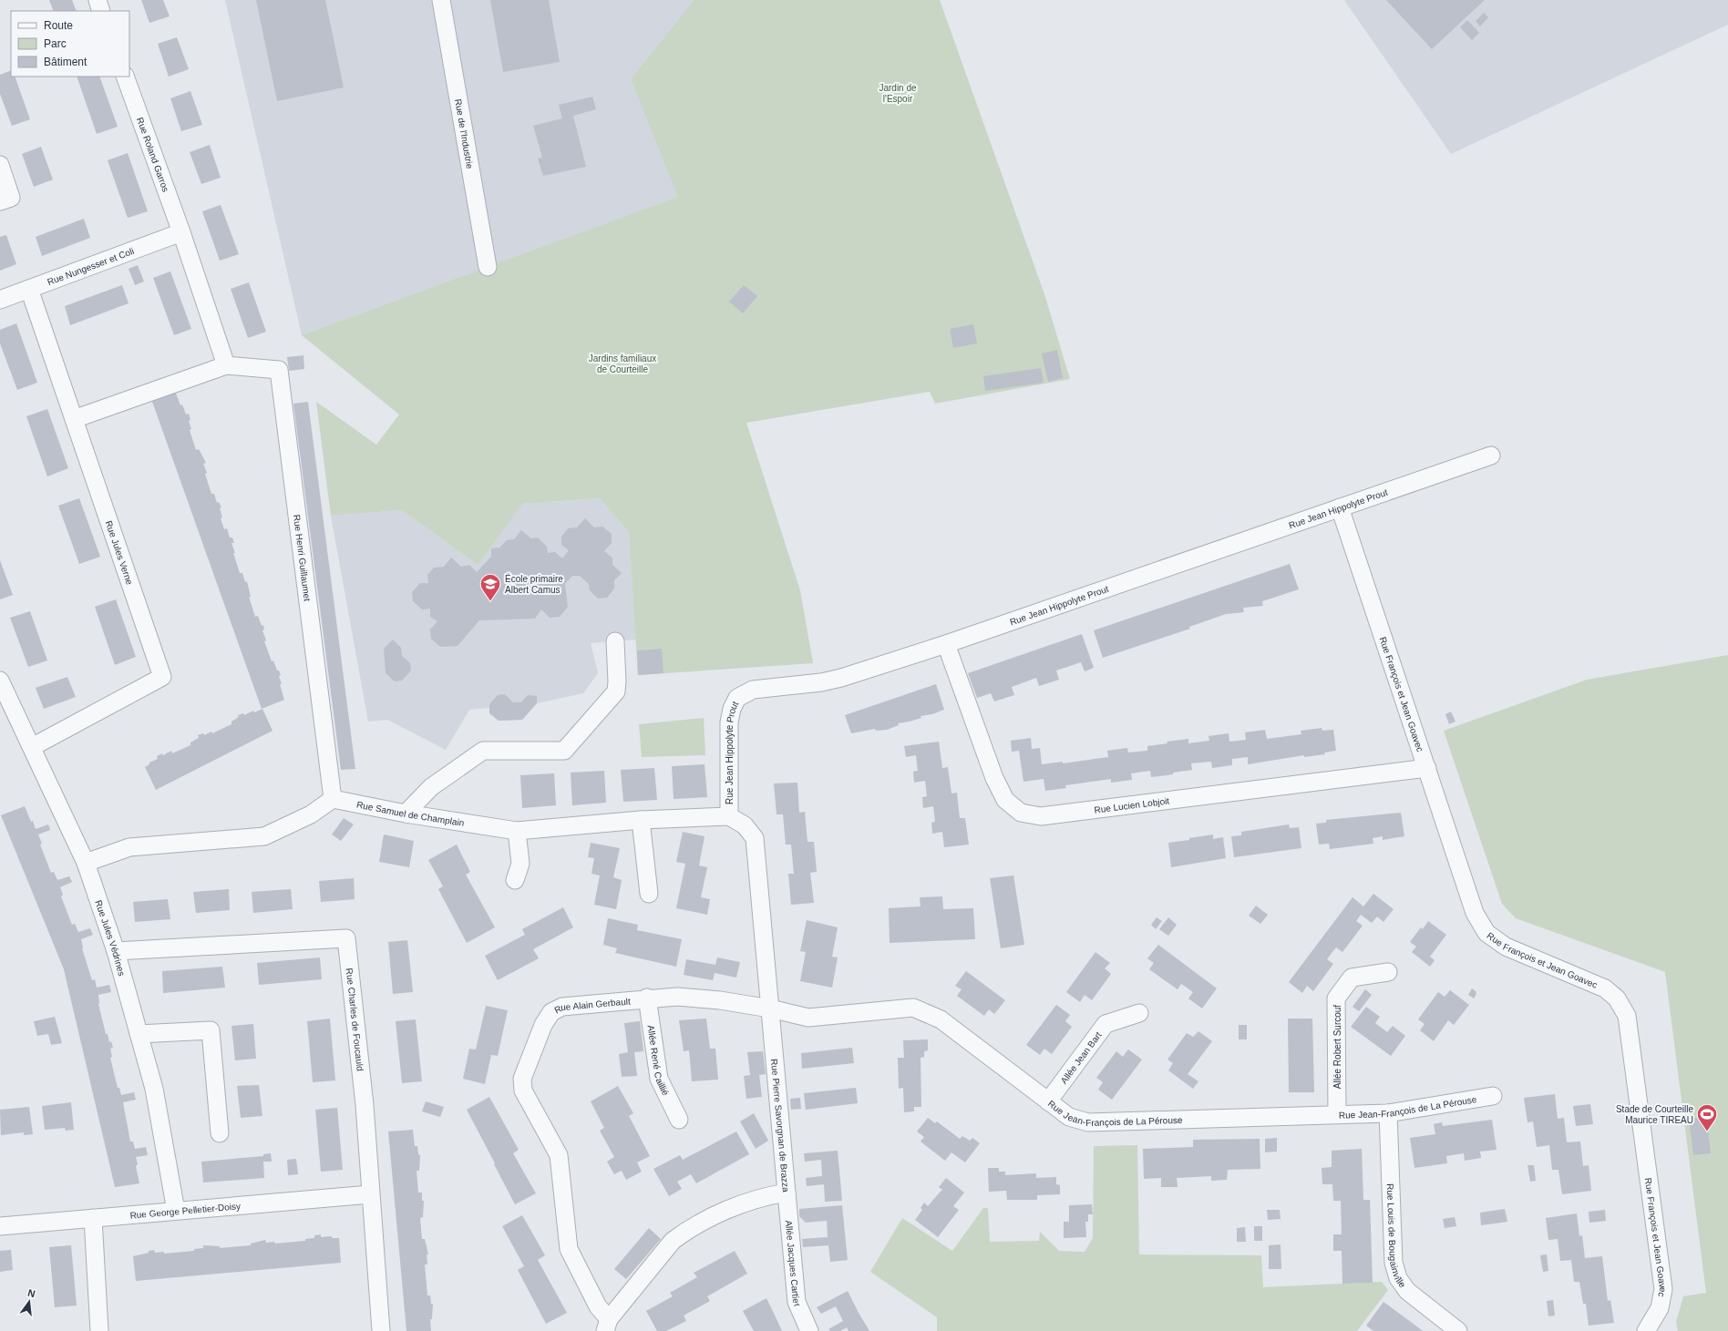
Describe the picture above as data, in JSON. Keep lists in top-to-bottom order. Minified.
{"streets":{"street":["Rue de l'Industrie","Rue Roland Garros","Rue Nungesser et Coli","Rue Jean Hippolyte Prout","Rue Jules Verne","Rue Henri Guillaumet","Rue François et Jean Goavec","Rue Lucien Lobjoit","Rue Samuel de Champlain","Rue Jules Védrines","Rue Alain Gerbault","Rue Charles de Foucauld","Allée Robert Surcouf","Allée Jean Bart","Allée René Caillié","Rue Jean-François de La Pérouse","Rue Pierre Savorgnan de Brazza","Rue George Pelletier-Doisy","Rue Louis de Bougainville","Allée Jacques Cartier"]},"crossings":[["Rue Roland Garros","Rue Nungesser et Coli"],["Rue Nungesser et Coli","Rue Jules Verne"],["Rue Jean Hippolyte Prout","Rue François et Jean Goavec"],["Rue Jean Hippolyte Prout","Rue Lucien Lobjoit"],["Rue Jean Hippolyte Prout","Rue Samuel de Champlain"],["Rue Jean Hippolyte Prout","Rue Pierre Savorgnan de Brazza"],["Rue Jules Verne","Rue Henri Guillaumet"],["Rue Jules Verne","Rue Jules Védrines"],["Rue Henri Guillaumet","Rue Samuel de Champlain"],["Rue François et Jean Goavec","Rue Lucien Lobjoit"],["Rue Samuel de Champlain","Rue Pierre Savorgnan de Brazza"],["Rue Jules Védrines","Rue Charles de Foucauld"],["Rue Jules Védrines","Rue George Pelletier-Doisy"],["Rue Alain Gerbault","Allée René Caillié"],["Rue Alain Gerbault","Rue Jean-François de La Pérouse"],["Rue Alain Gerbault","Rue Pierre Savorgnan de Brazza"],["Rue Charles de Foucauld","Rue George Pelletier-Doisy"],["Allée Robert Surcouf","Rue Jean-François de La Pérouse"],["Allée Jean Bart","Rue Jean-François de La Pérouse"],["Rue Jean-François de La Pérouse","Rue Pierre Savorgnan de Brazza"],["Rue Jean-François de La Pérouse","Rue Louis de Bougainville"],["Rue Pierre Savorgnan de Brazza","Allée Jacques Cartier"]],"parks":["Jardin de l'Espoir","Jardins familiaux de Courteille"],"places":{"school or university":["École primaire Albert Camus"],"sports":["Stade de Courteille Maurice TIREAU"]},"legend":["Route","Parc","Bâtiment"],"north":"top"}
